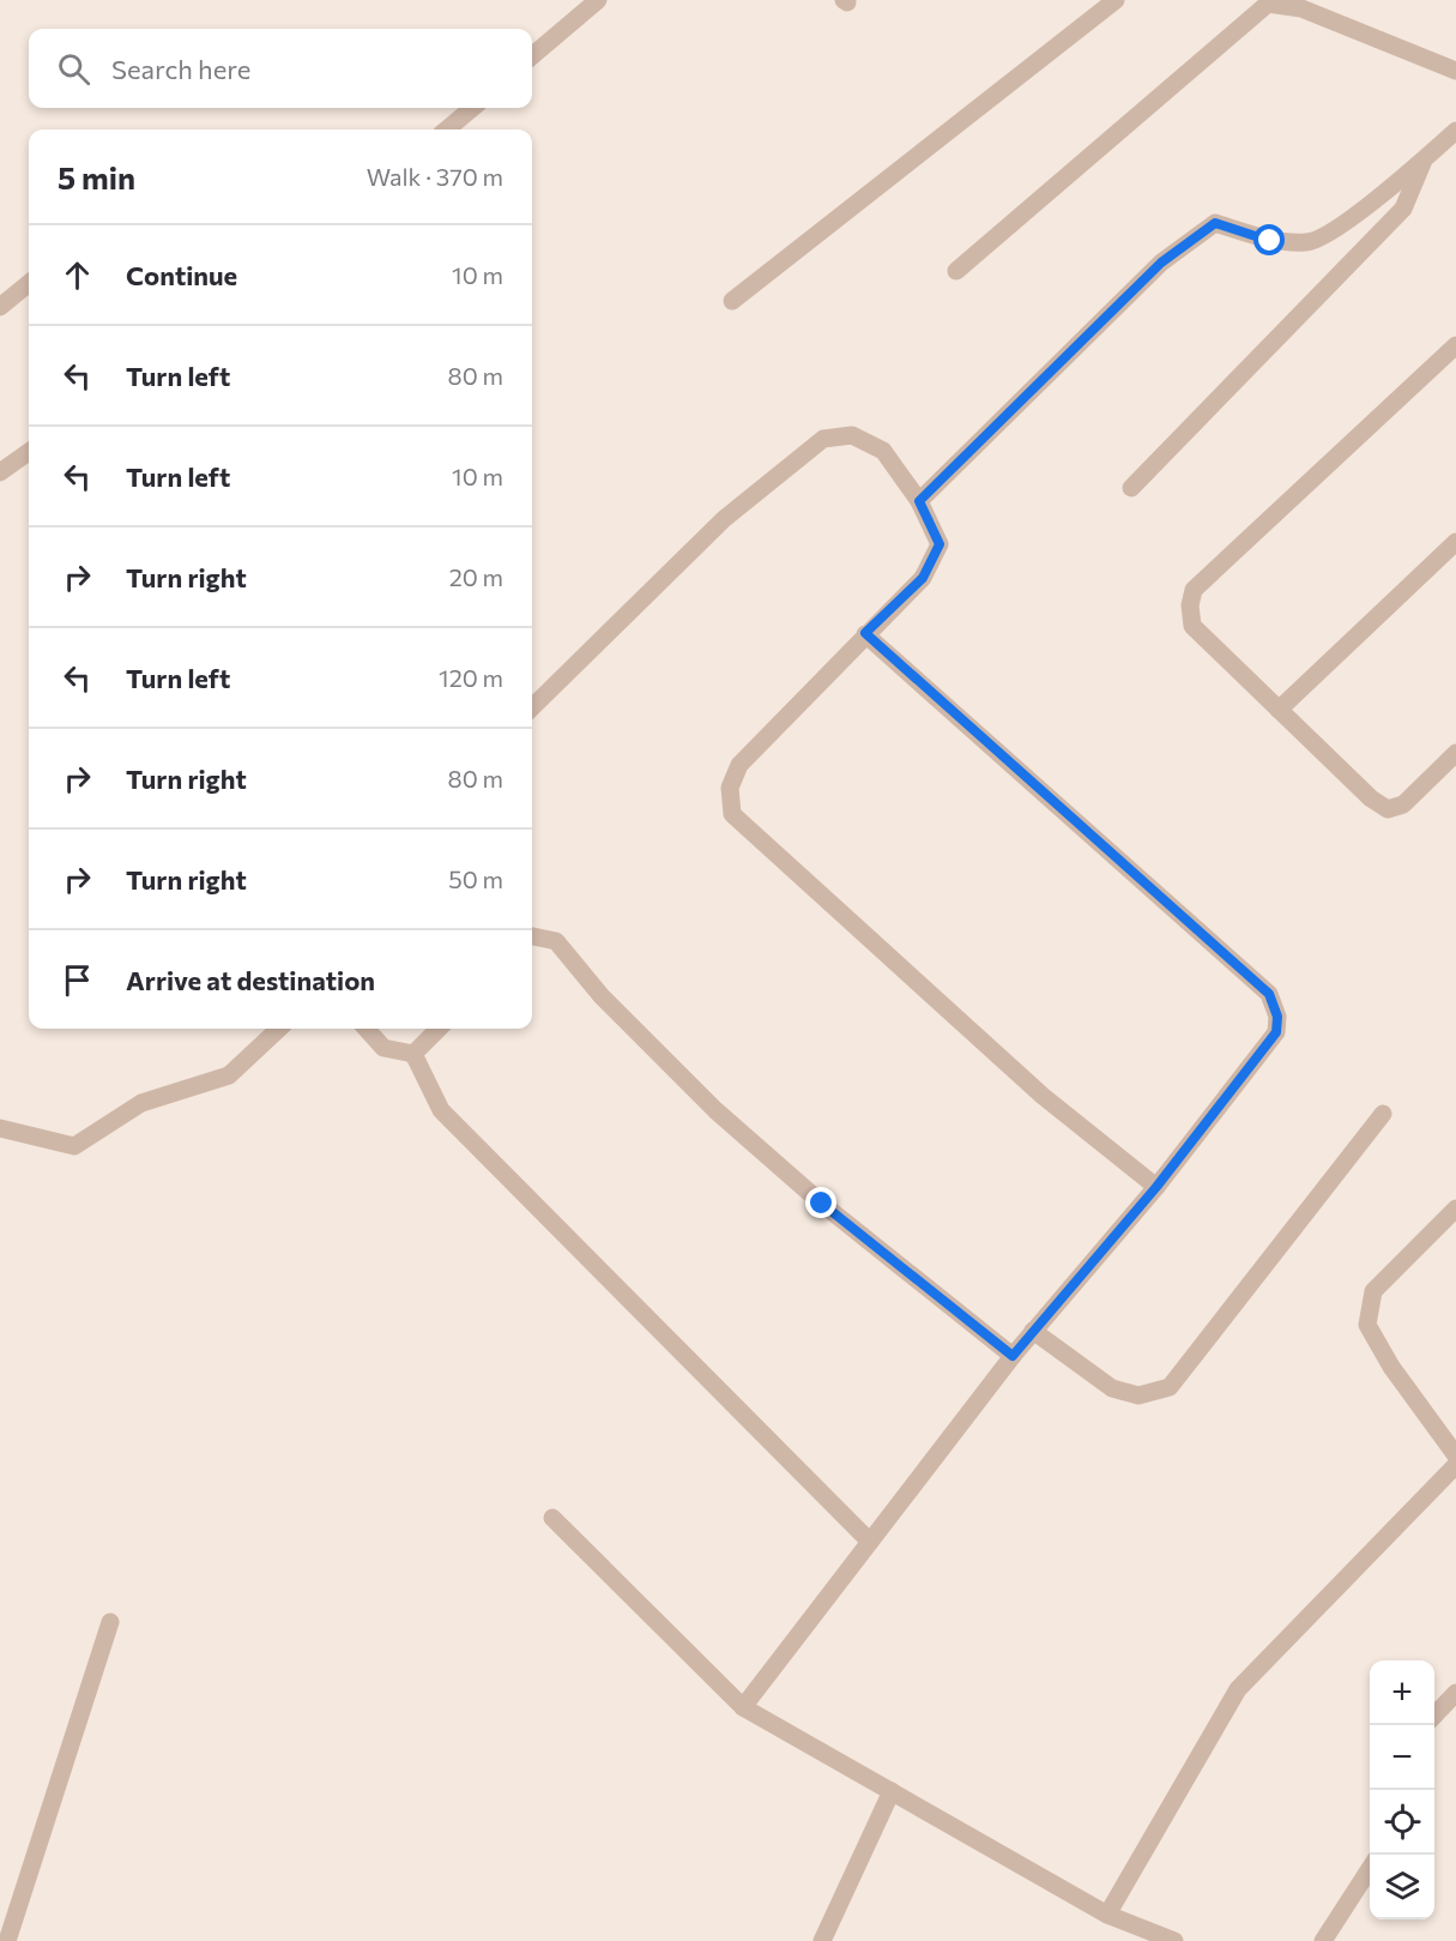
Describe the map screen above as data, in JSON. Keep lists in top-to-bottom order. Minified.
{"page":{"search":"Search here","heading":["5 min","Walk · 370 m"],"list":[["Continue","10 m"],["Turn left","80 m"],["Turn left","10 m"],["Turn right","20 m"],["Turn left","120 m"],["Turn right","80 m"],["Turn right","50 m"],"Arrive at destination"],"map_buttons":["+","−"]}}
